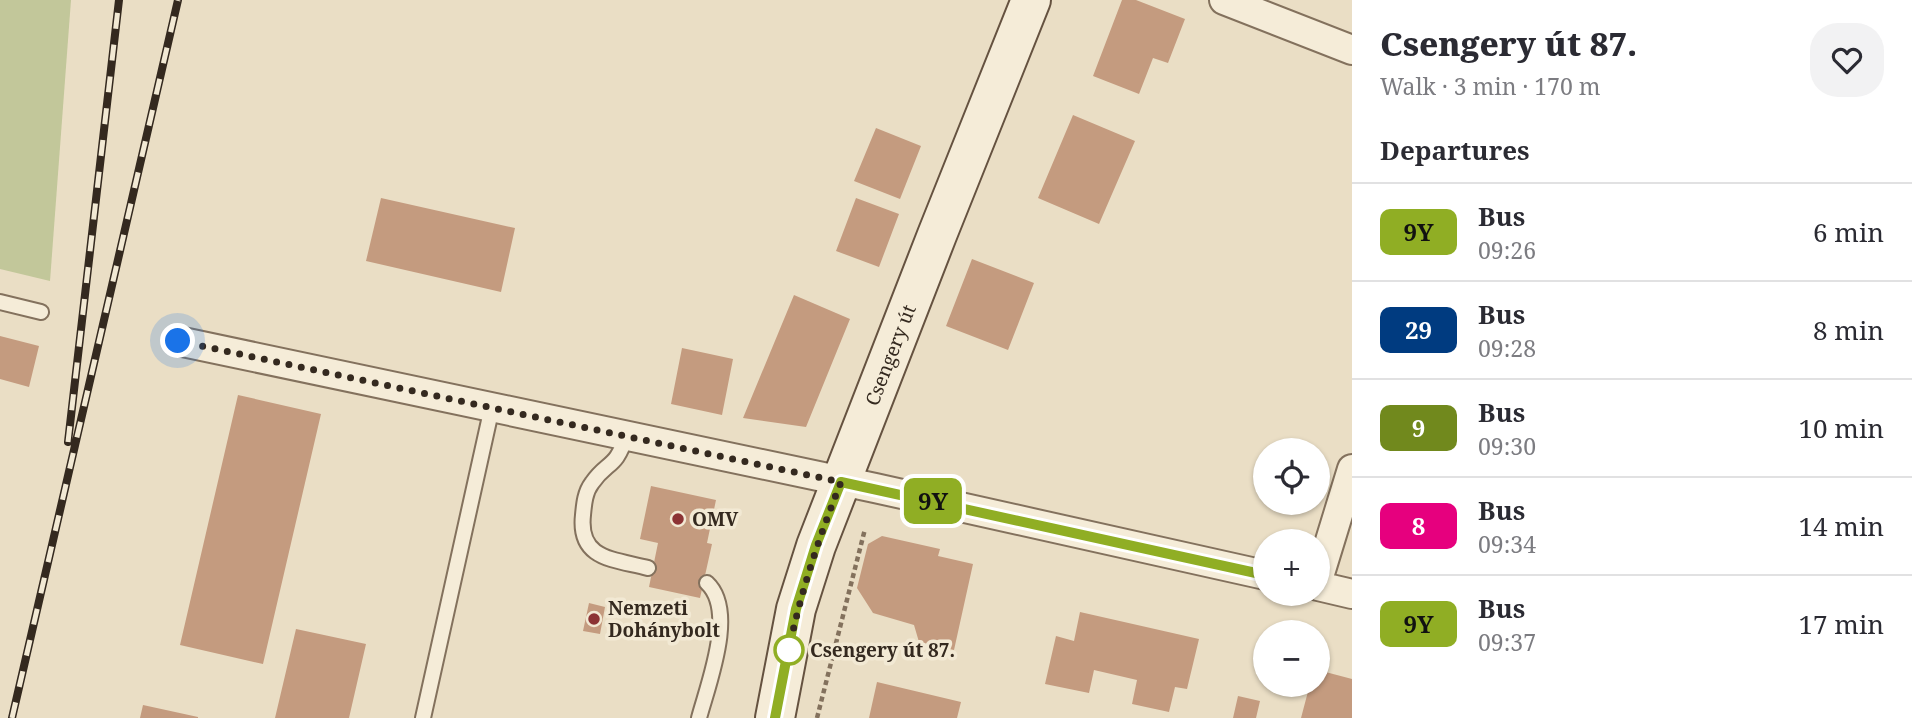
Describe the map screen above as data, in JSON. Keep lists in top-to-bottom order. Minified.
{"streets":{"main road":["Csengery út"]},"places":["OMV","Nemzeti Dohánybolt","Csengery út 87."],"lines":["bus line 9Y"],"page":{"on_map":"9Y","heading":[["Csengery út 87.","Walk · 3 min · 170 m"],"Departures"],"list":[{"mark":"9Y","name":"Bus","note":"09:26","value":"6 min"},{"mark":"29","name":"Bus","note":"09:28","value":"8 min"},{"mark":"9","name":"Bus","note":"09:30","value":"10 min"},{"mark":"8","name":"Bus","note":"09:34","value":"14 min"},{"mark":"9Y","name":"Bus","note":"09:37","value":"17 min"}],"map_buttons":["+","−"]}}
